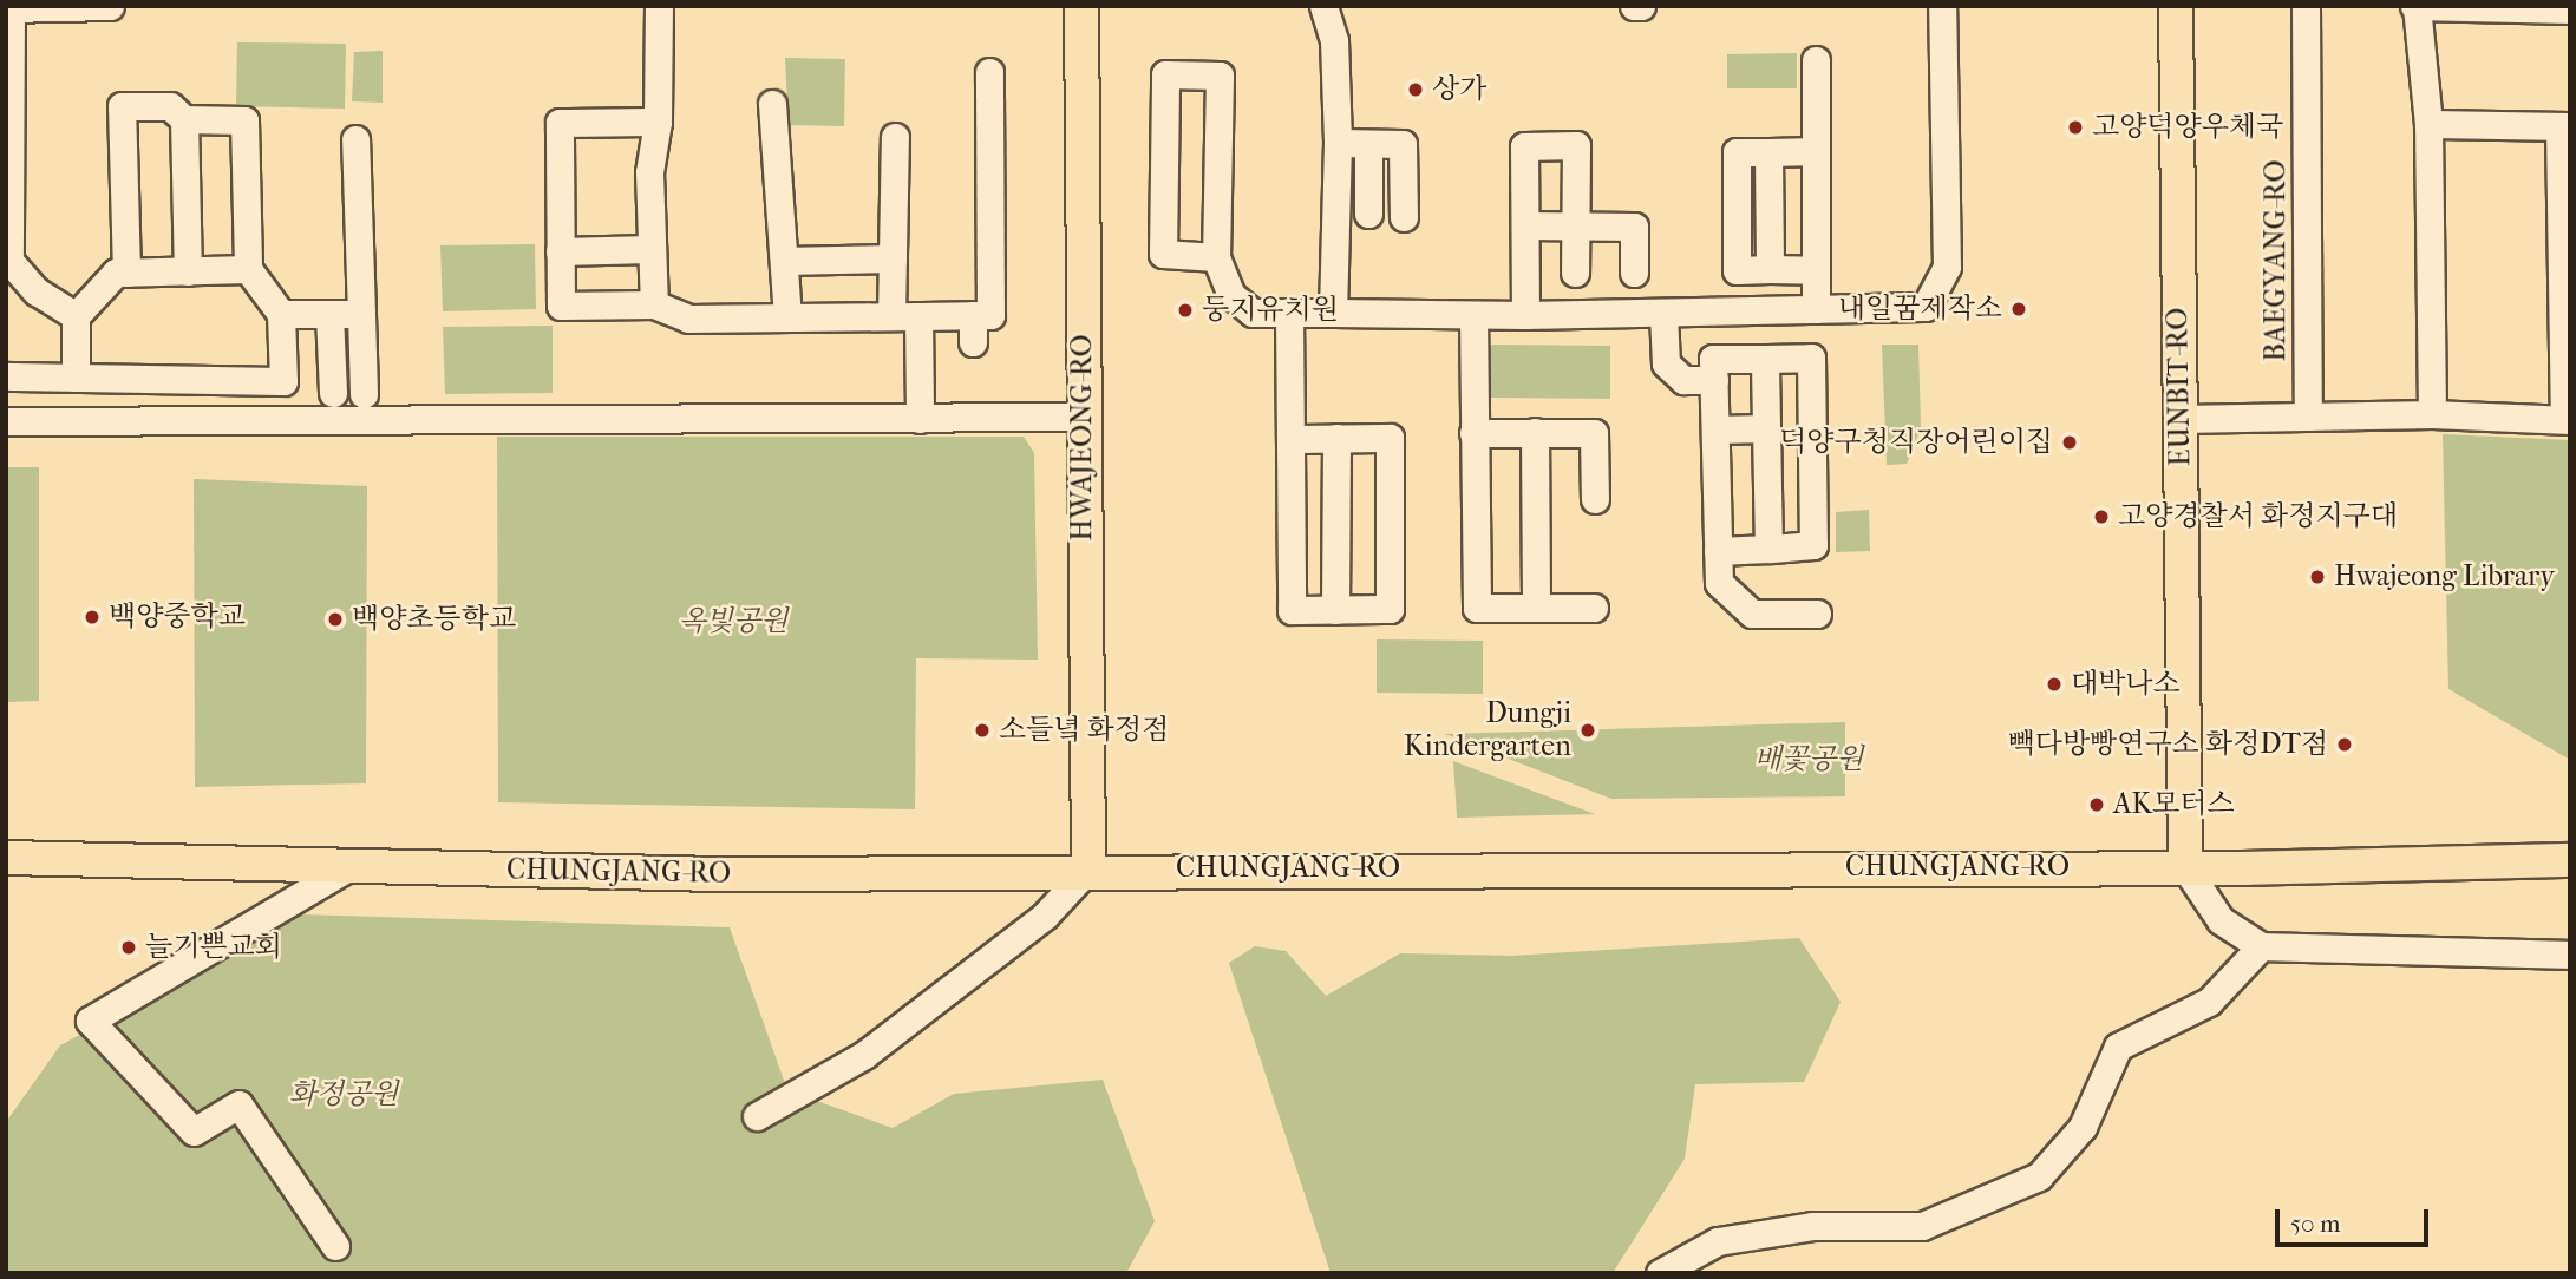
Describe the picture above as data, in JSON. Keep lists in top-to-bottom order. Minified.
{"streets":{"main road":["EUNBIT-RO","HWAJEONG-RO","CHUNGJANG-RO"],"street":["BAEGYANG-RO"]},"crossings":[["EUNBIT-RO","CHUNGJANG-RO"],["HWAJEONG-RO","CHUNGJANG-RO"]],"parks":["옥빛공원","배꽃공원","화정공원"],"places":["상가","고양덕양우체국","내일꿈제작소","둥지유치원","덕양구청직장어린이집","고양경찰서 화정지구대","Hwajeong Library","백양중학교","백양초등학교","대박나소","소들녘 화정점","Dungji Kindergarten","빽다방빵연구소 화정DT점","AK모터스","늘기쁜교회"],"scale_bar":"50 m"}
